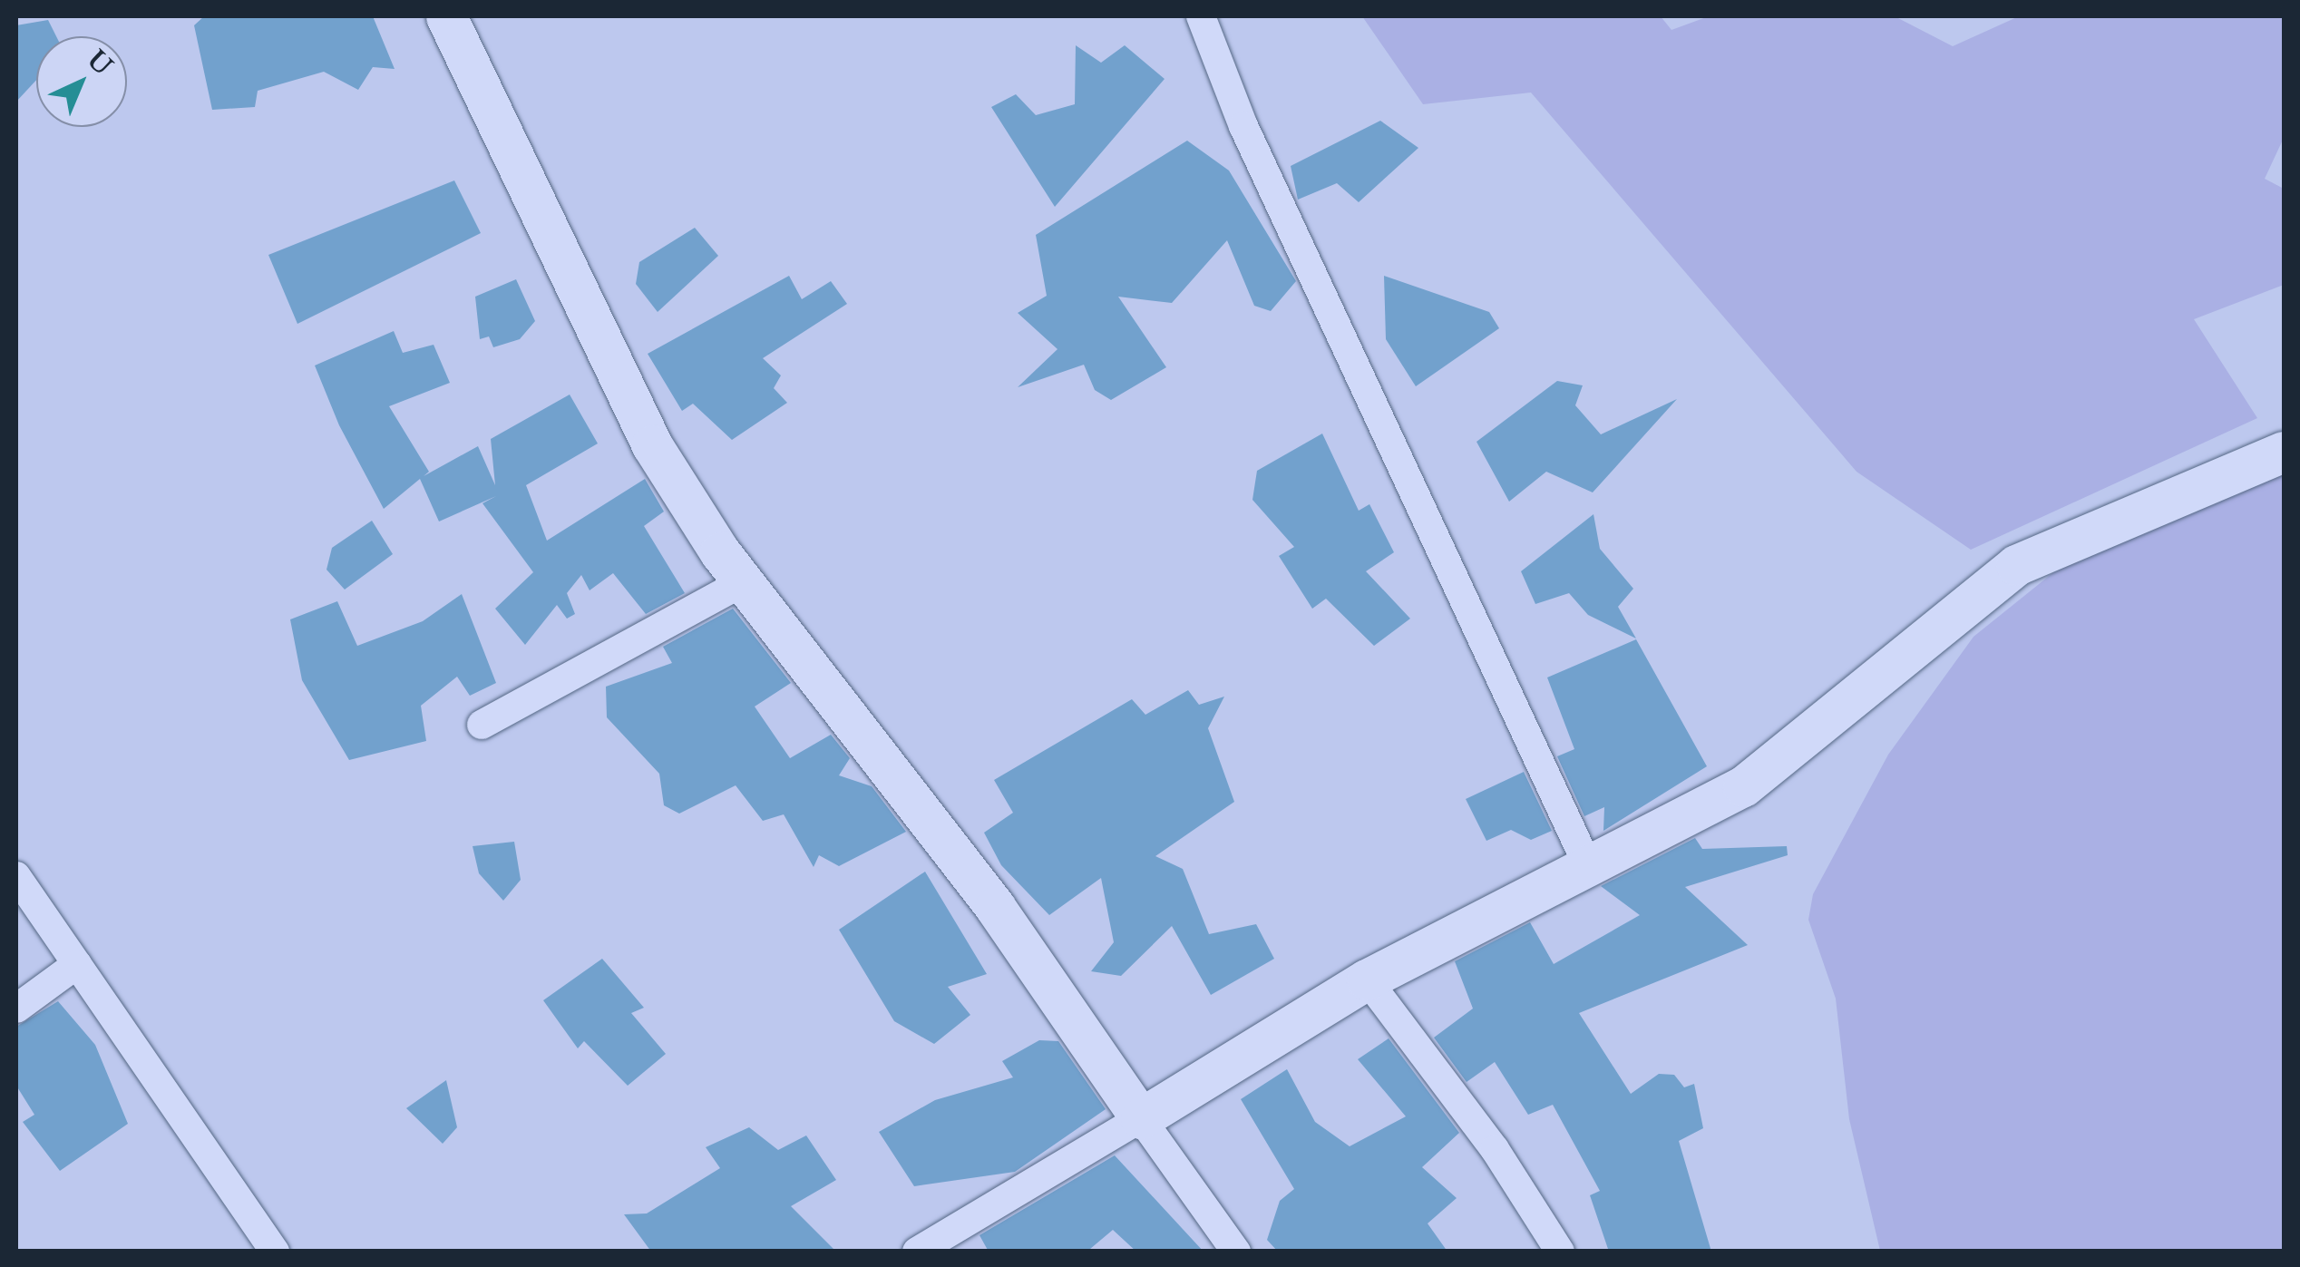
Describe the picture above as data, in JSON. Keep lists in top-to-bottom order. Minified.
{"north":"top right"}
